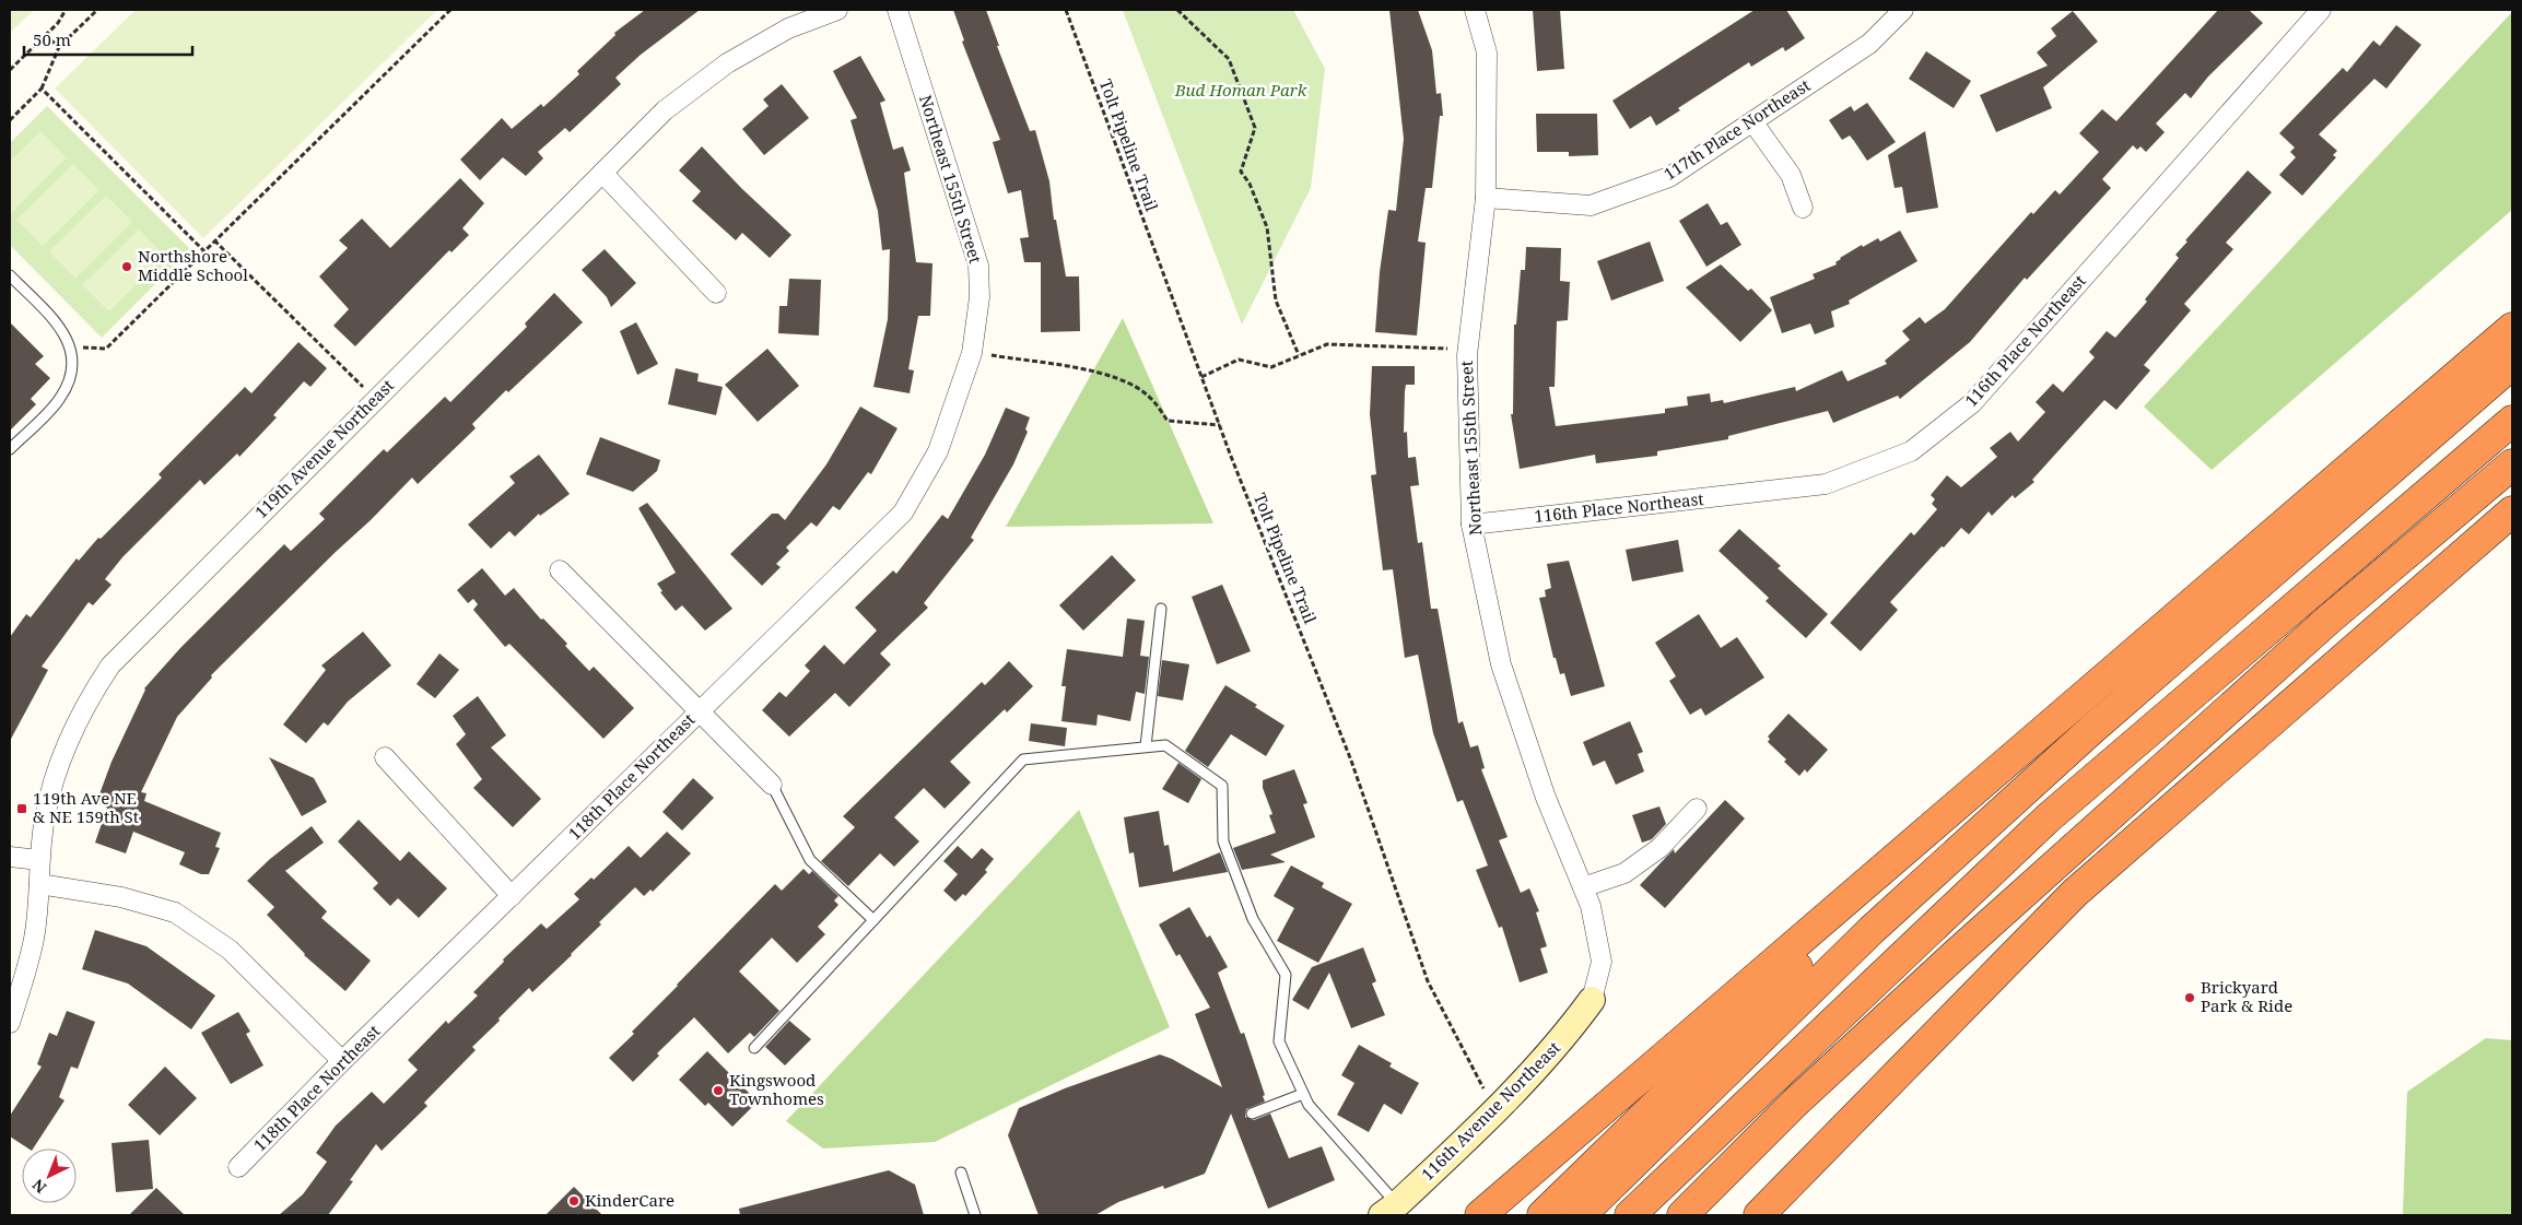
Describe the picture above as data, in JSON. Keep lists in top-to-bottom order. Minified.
{"streets":{"street":["117th Place Northeast","Northeast 155th Street","116th Place Northeast","119th Avenue Northeast","118th Place Northeast","116th Avenue Northeast"],"path":["Tolt Pipeline Trail"]},"crossings":[["117th Place Northeast","Northeast 155th Street"],["Tolt Pipeline Trail","116th Avenue Northeast"],["Northeast 155th Street","116th Place Northeast"],["Northeast 155th Street","118th Place Northeast"],["Northeast 155th Street","116th Avenue Northeast"]],"parks":["Bud Homan Park"],"places":{"other":["Northshore Middle School","Brickyard Park & Ride","Kingswood Townhomes","KinderCare"],"transit":["119th Ave NE & NE 159th St"]},"scale_bar":"50 m","north":"bottom left"}
